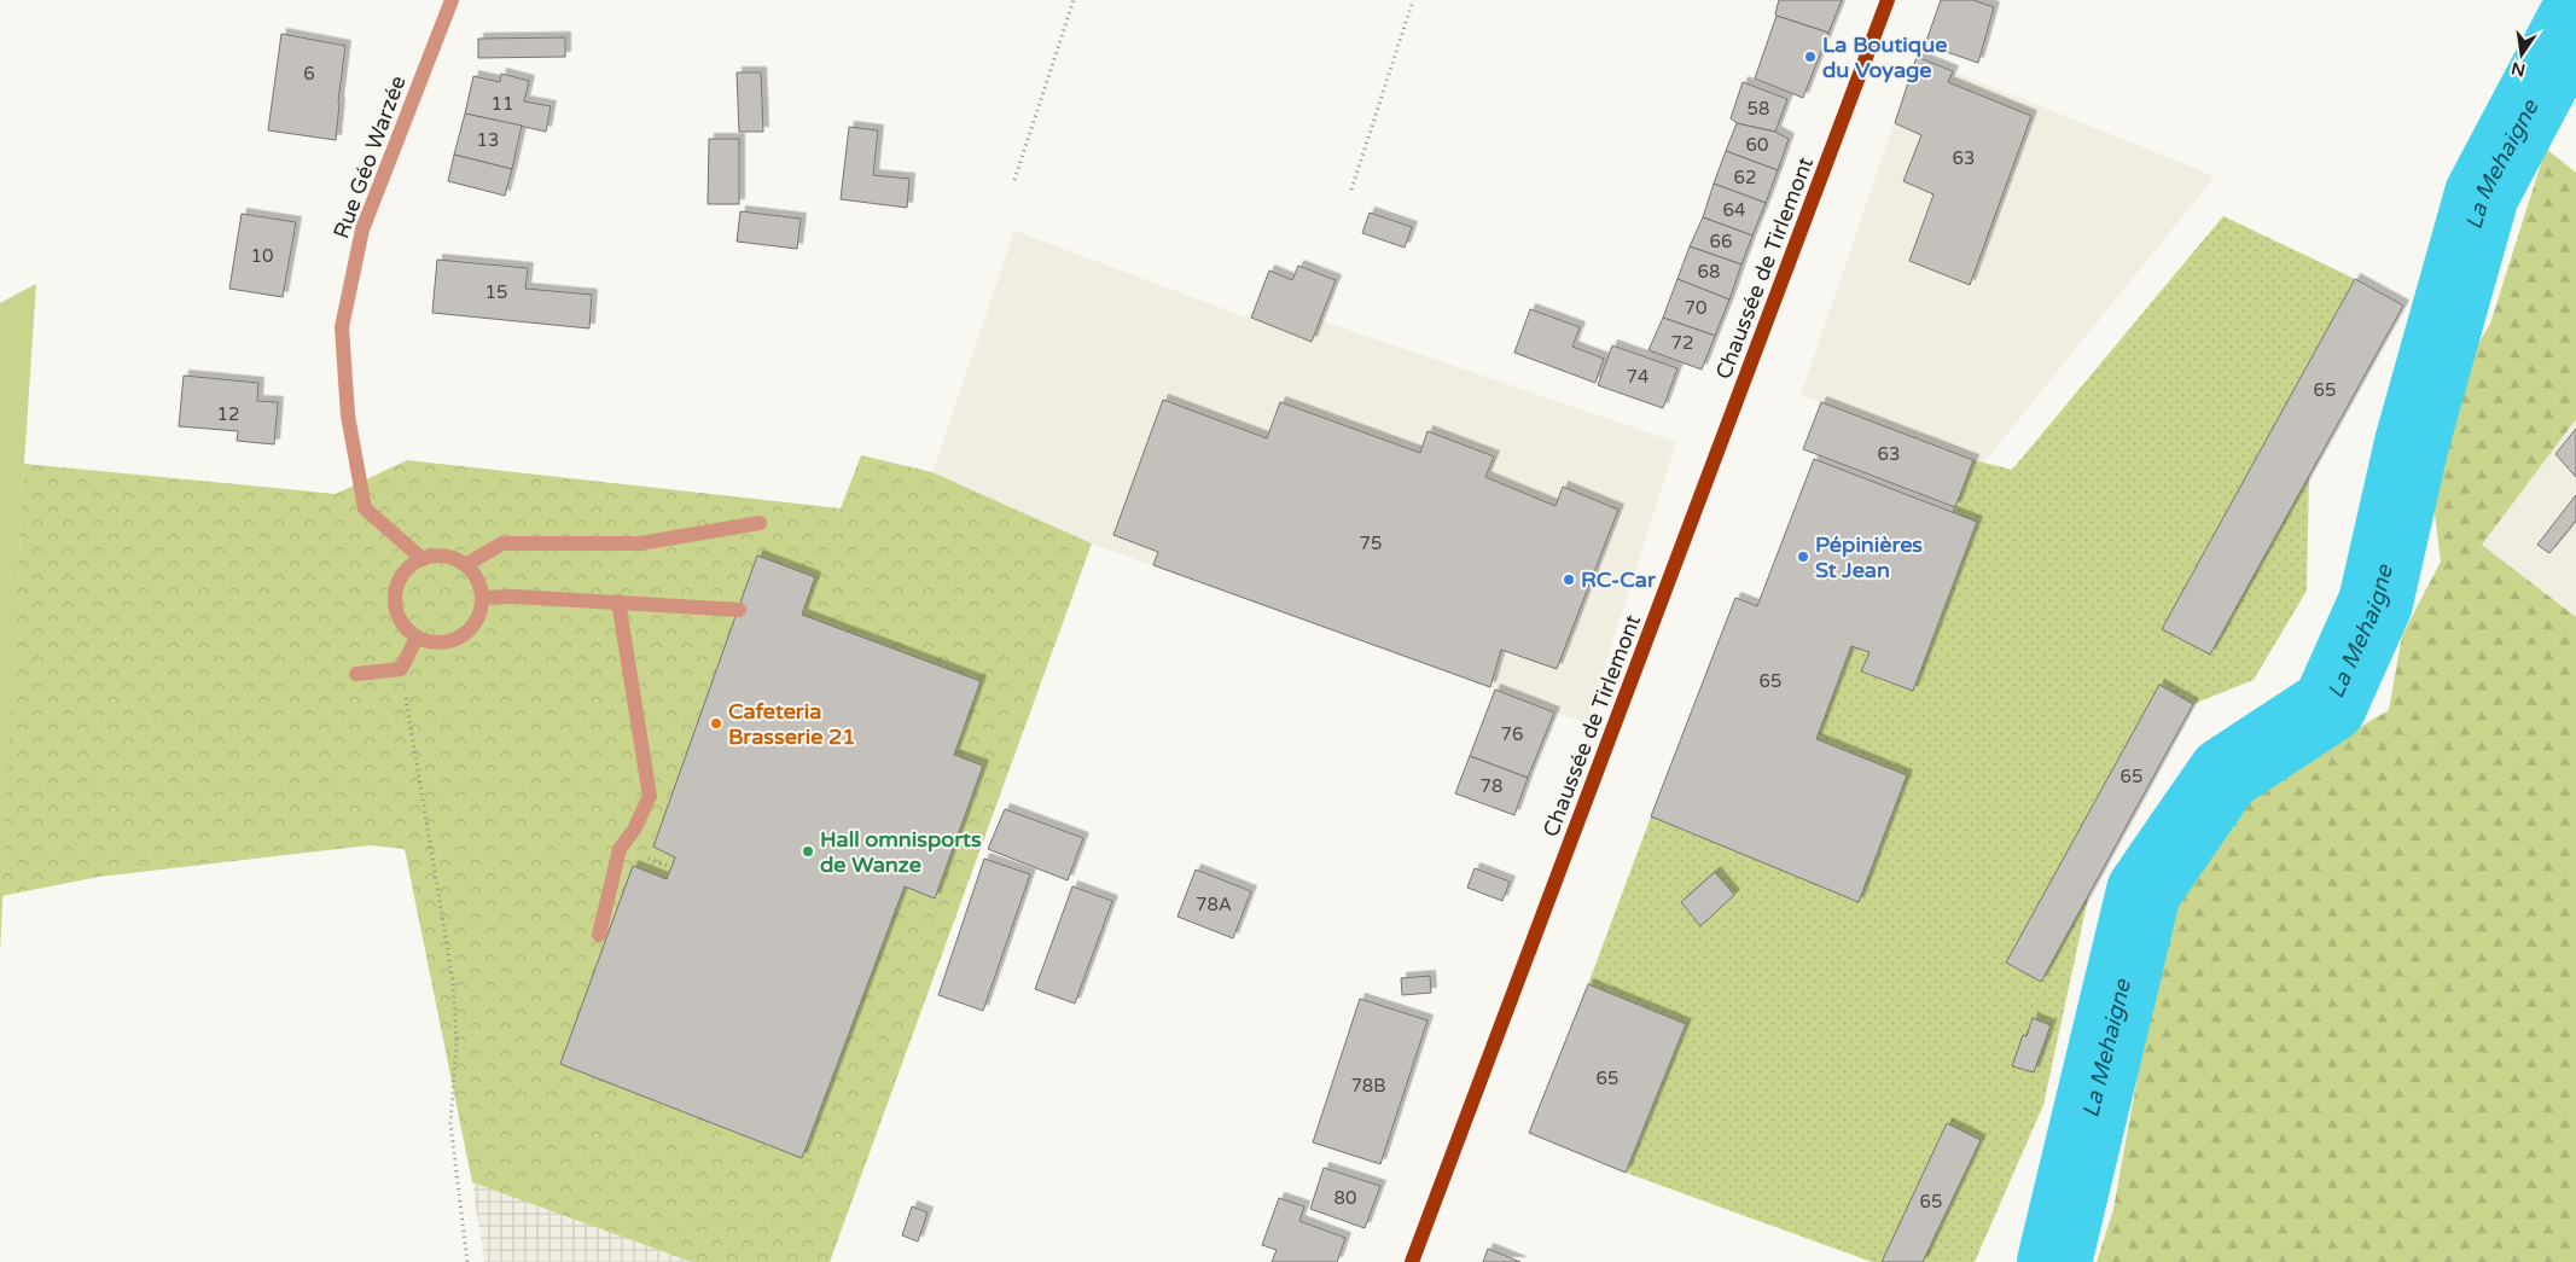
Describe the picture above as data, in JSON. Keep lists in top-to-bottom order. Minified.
{"streets":{"main road":["Chaussée de Tirlemont"],"street":["Rue Géo Warzée"]},"water":["La Mehaigne"],"places":["La Boutique du Voyage","Pépinières St Jean","RC-Car","Cafeteria Brasserie 21","Hall omnisports de Wanze"],"house_numbers":["6","11","58","13","60","63","62","64","66","10","68","15","70","72","74","65","12","63","75","65","76","65","78","78A","65","78B","80","65"],"north":"bottom"}
